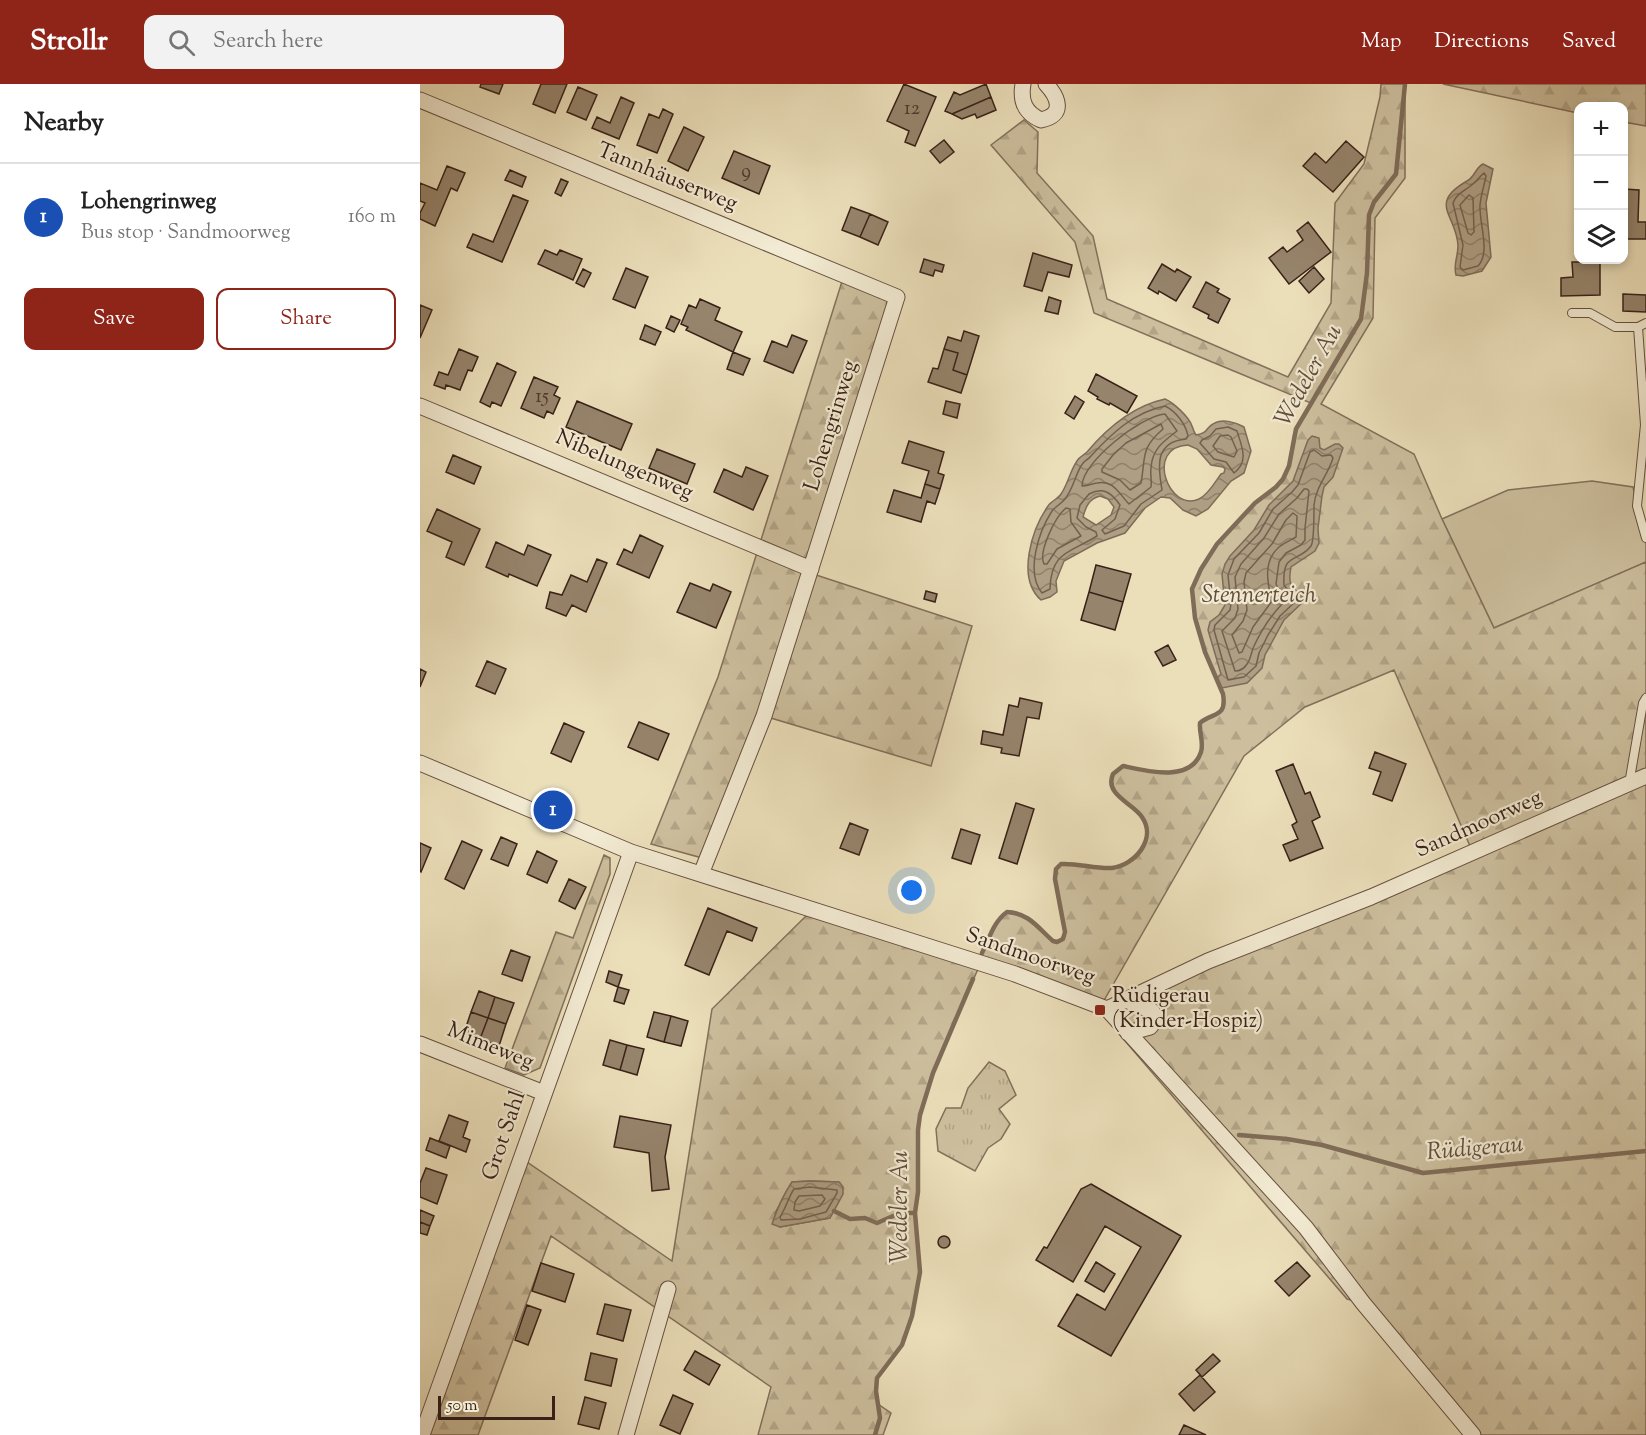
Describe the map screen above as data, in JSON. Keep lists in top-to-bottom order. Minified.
{"streets":{"street":["Tannhäuserweg","Lohengrinweg","Nibelungenweg","Sandmoorweg","Mimeweg","Grot Sahl"]},"crossings":[["Tannhäuserweg","Lohengrinweg"],["Lohengrinweg","Nibelungenweg"],["Lohengrinweg","Sandmoorweg"],["Sandmoorweg","Grot Sahl"],["Mimeweg","Grot Sahl"]],"water":["Wedeler Au","Stennerteich","Rüdigerau"],"places":{"transit":["Rüdigerau (Kinder-Hospiz)"]},"house_numbers":["12","9","15"],"scale_bar":"50 m","page":{"header":"Strollr","search":"Search here","nav":["Map","Directions","Saved"],"heading":"Nearby","map_buttons":["+","−"],"list":[{"mark":"1","name":"Lohengrinweg","note":"Bus stop · Sandmoorweg","value":"160 m"}],"buttons":["Save","Share"],"pins":"1","scale":"50 m"}}
